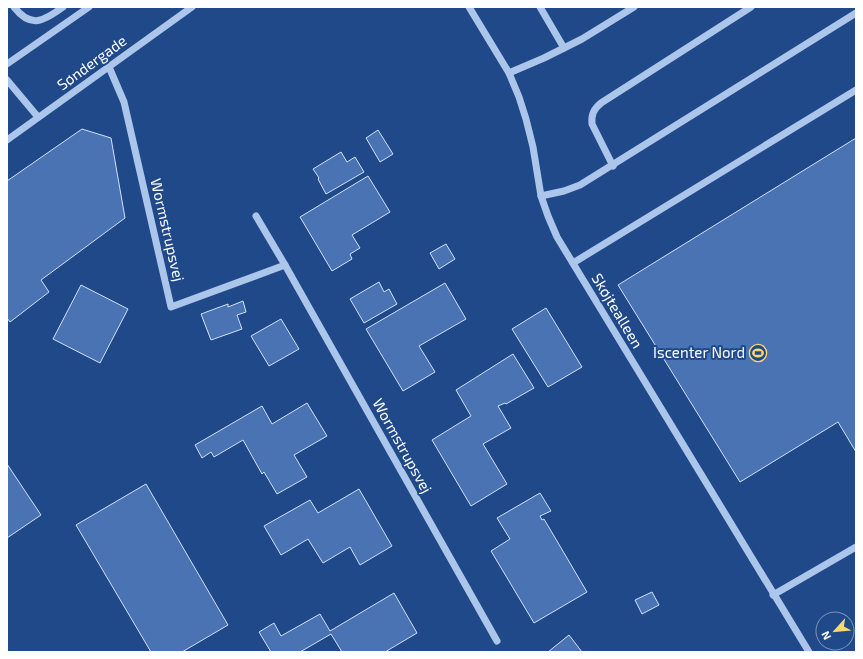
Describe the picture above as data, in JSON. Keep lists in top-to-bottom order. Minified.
{"streets":{"street":["Søndergade","Wormstrupsvej","Skøjtealleen"]},"crossings":[["Søndergade","Wormstrupsvej"]],"places":{"sports":["Iscenter Nord"]},"north":"bottom left"}
